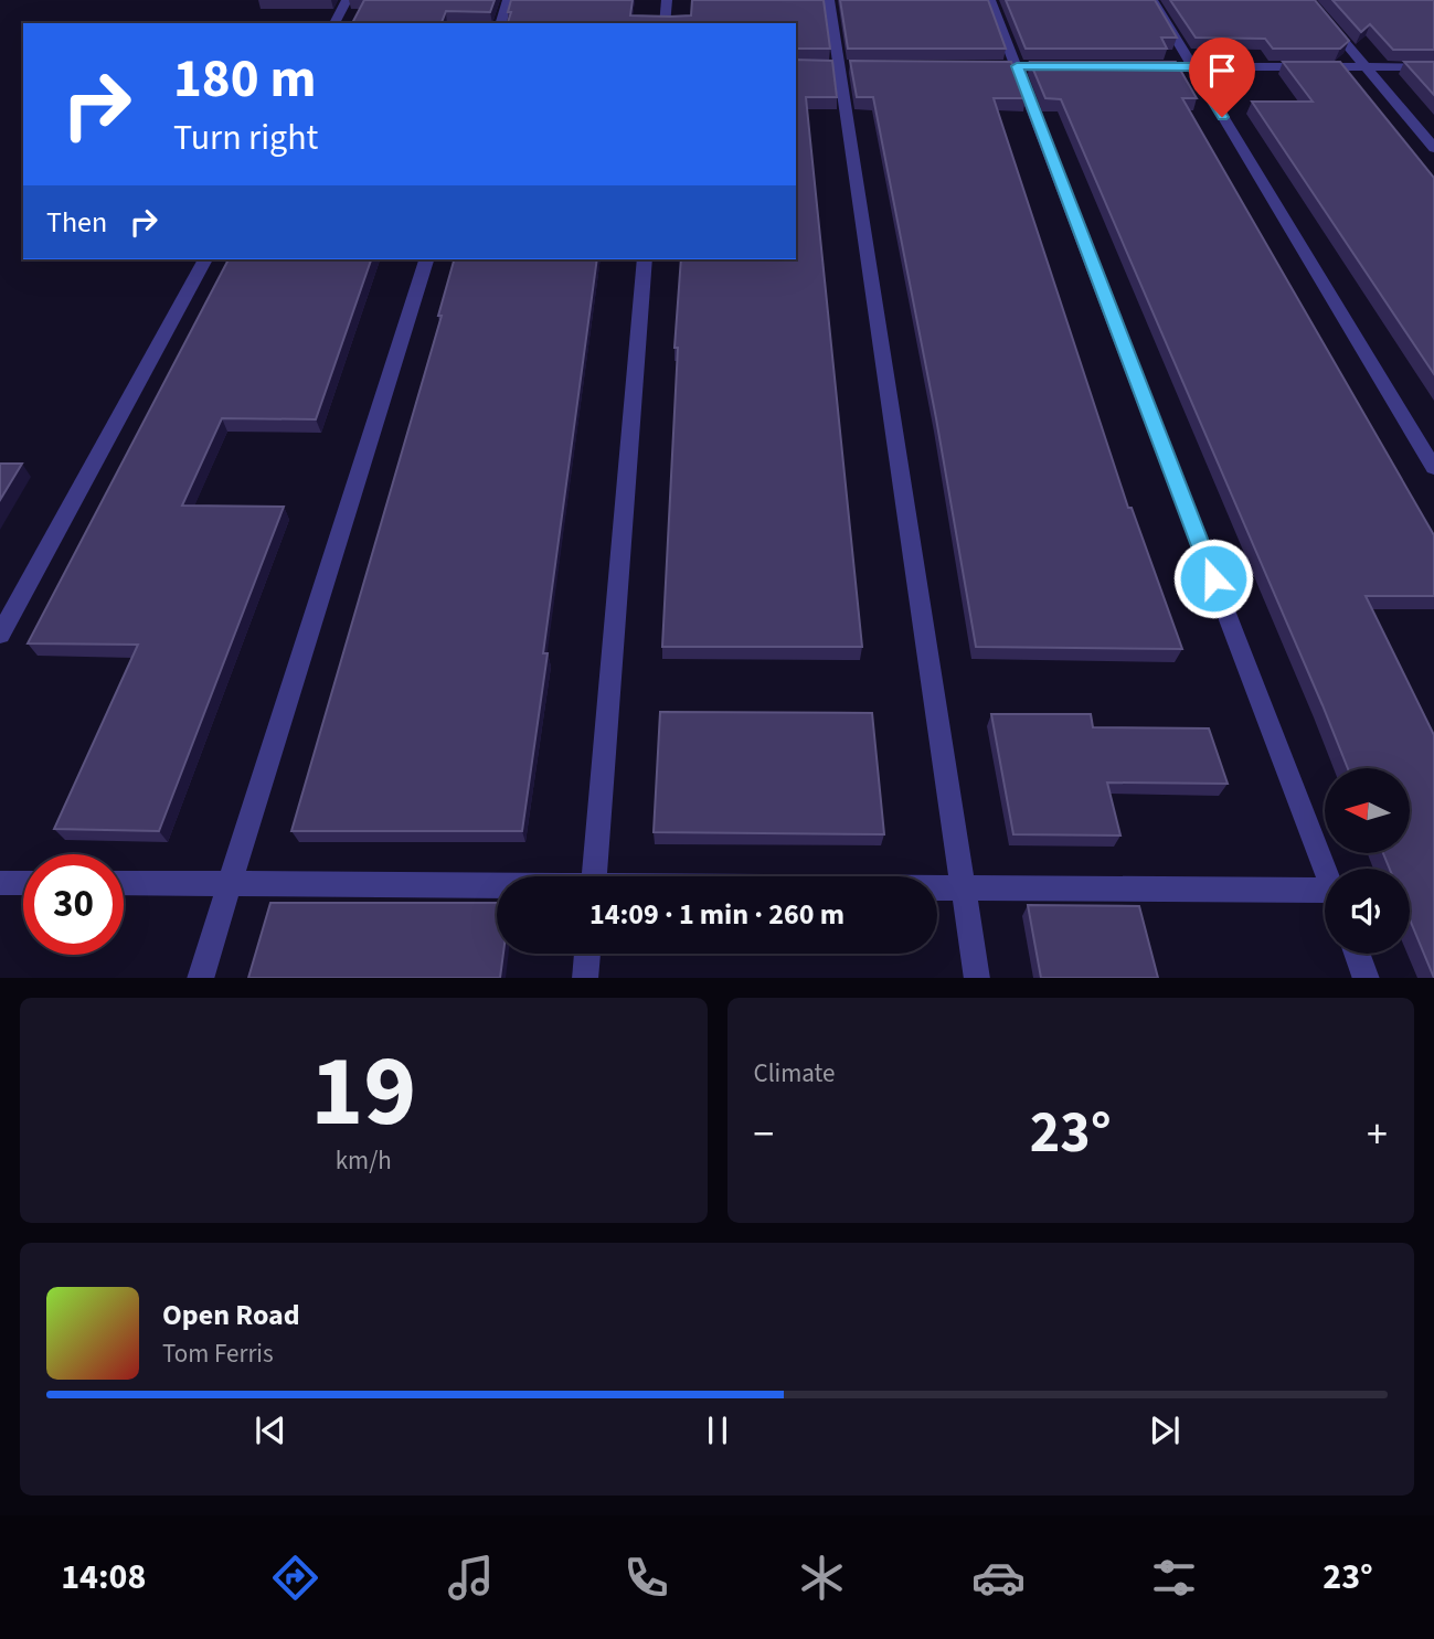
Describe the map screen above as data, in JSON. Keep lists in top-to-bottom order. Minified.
{"north":"left","page":{"turn":["180 m","Turn right"],"then":"Then","limit":"30","trip":"14:09 · 1 min · 260 m","tile":[["19","km/h"],"Climate"],"heat":["−","23°","+"],"song":["Open Road","Tom Ferris"],"tabs":["14:08","23°"]}}
